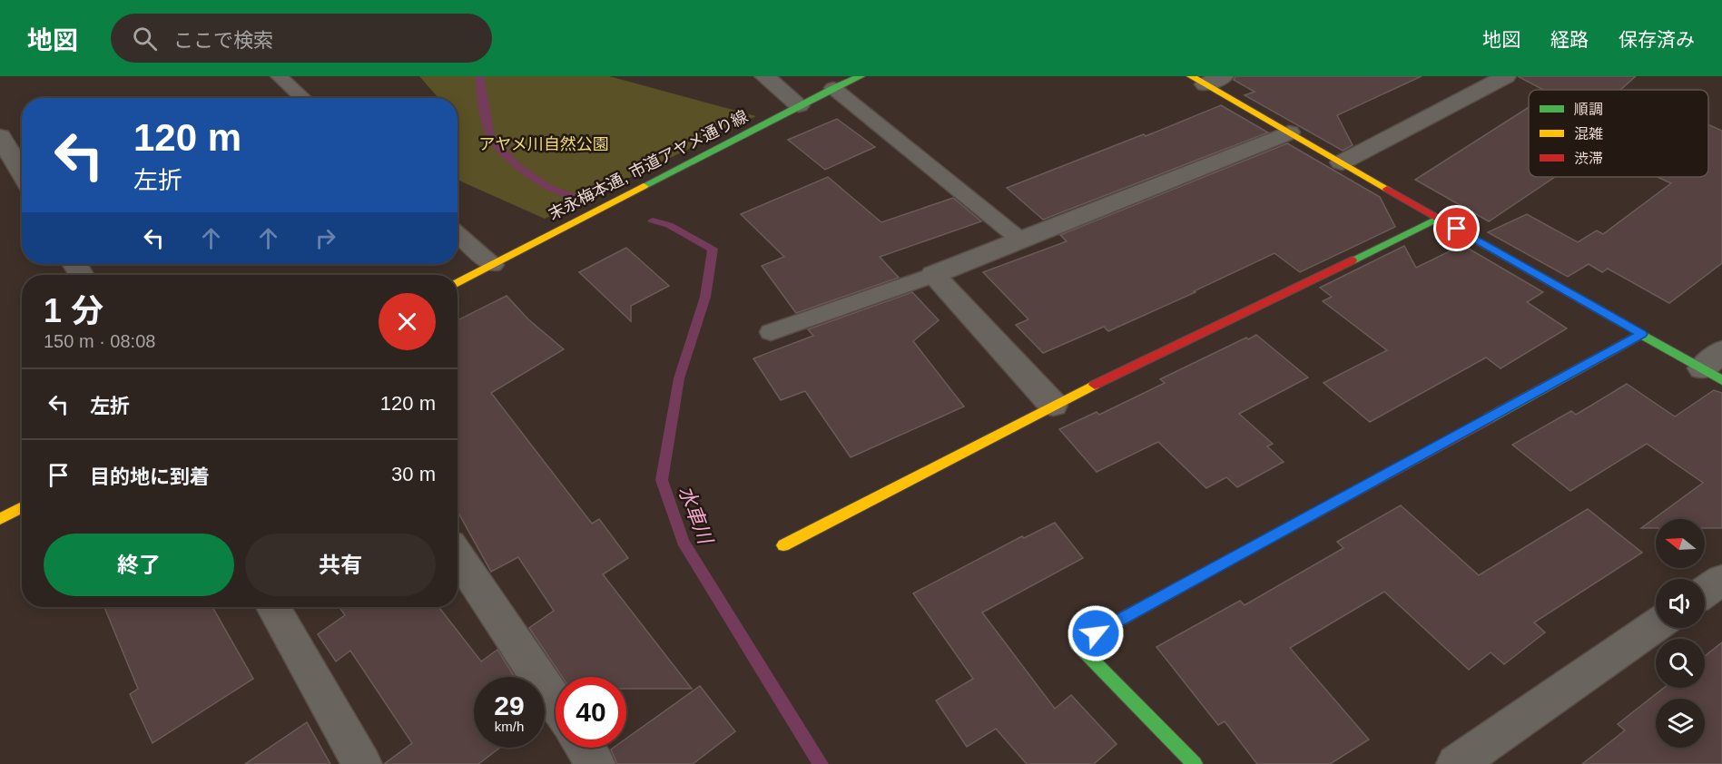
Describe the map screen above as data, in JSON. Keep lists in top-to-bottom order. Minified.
{"streets":{"street":["末永梅本通, 市道アヤメ通り線"]},"water":["水車川"],"parks":["アヤメ川自然公園"],"legend":["順調","混雑","渋滞"],"north":"left","page":{"header":"地図","search":"ここで検索","nav":["地図","経路","保存済み"],"turn":["120 m","左折"],"heading":["1 分","150 m · 08:08"],"list":[{"name":"左折","value":"120 m"},{"name":"目的地に到着","value":"30 m"}],"buttons":["終了","共有"],"speed":"29 km/h","limit":"40"}}
